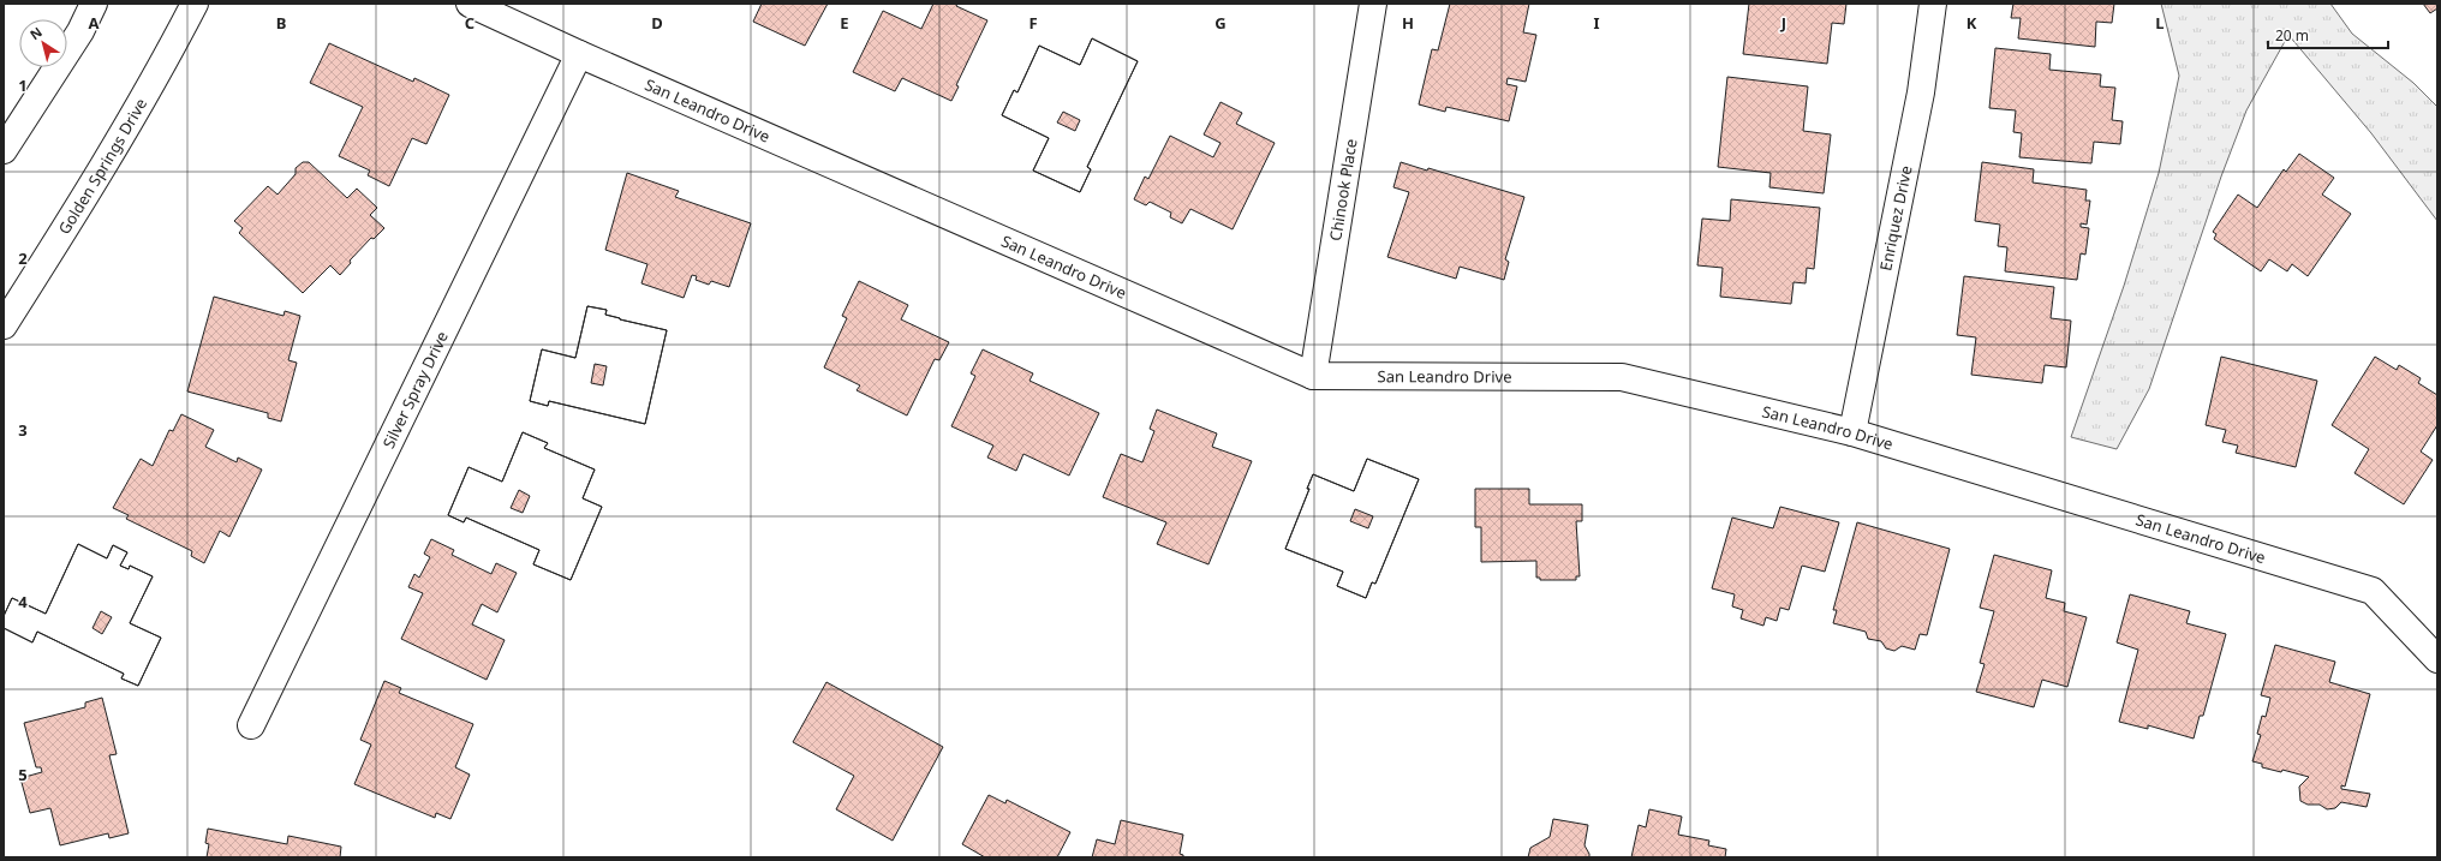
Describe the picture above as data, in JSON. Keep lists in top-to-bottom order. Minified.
{"streets":{"street":["San Leandro Drive","Golden Springs Drive","Chinook Place","Enriquez Drive","Silver Spray Drive"]},"crossings":[["San Leandro Drive","Chinook Place"],["San Leandro Drive","Enriquez Drive"],["San Leandro Drive","Silver Spray Drive"]],"scale_bar":"20 m","north":"top left","grid":{"columns":["A","B","C","D","E","F","G","H","I","J","K","L"],"rows":["1","2","3","4","5"]}}
